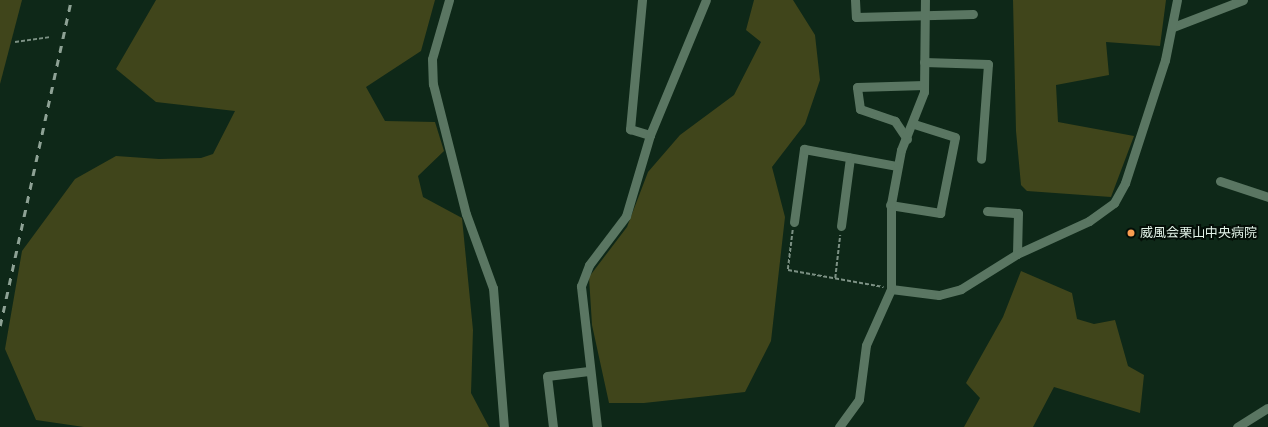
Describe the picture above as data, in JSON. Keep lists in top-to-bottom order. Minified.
{"places":["威風会栗山中央病院"]}
